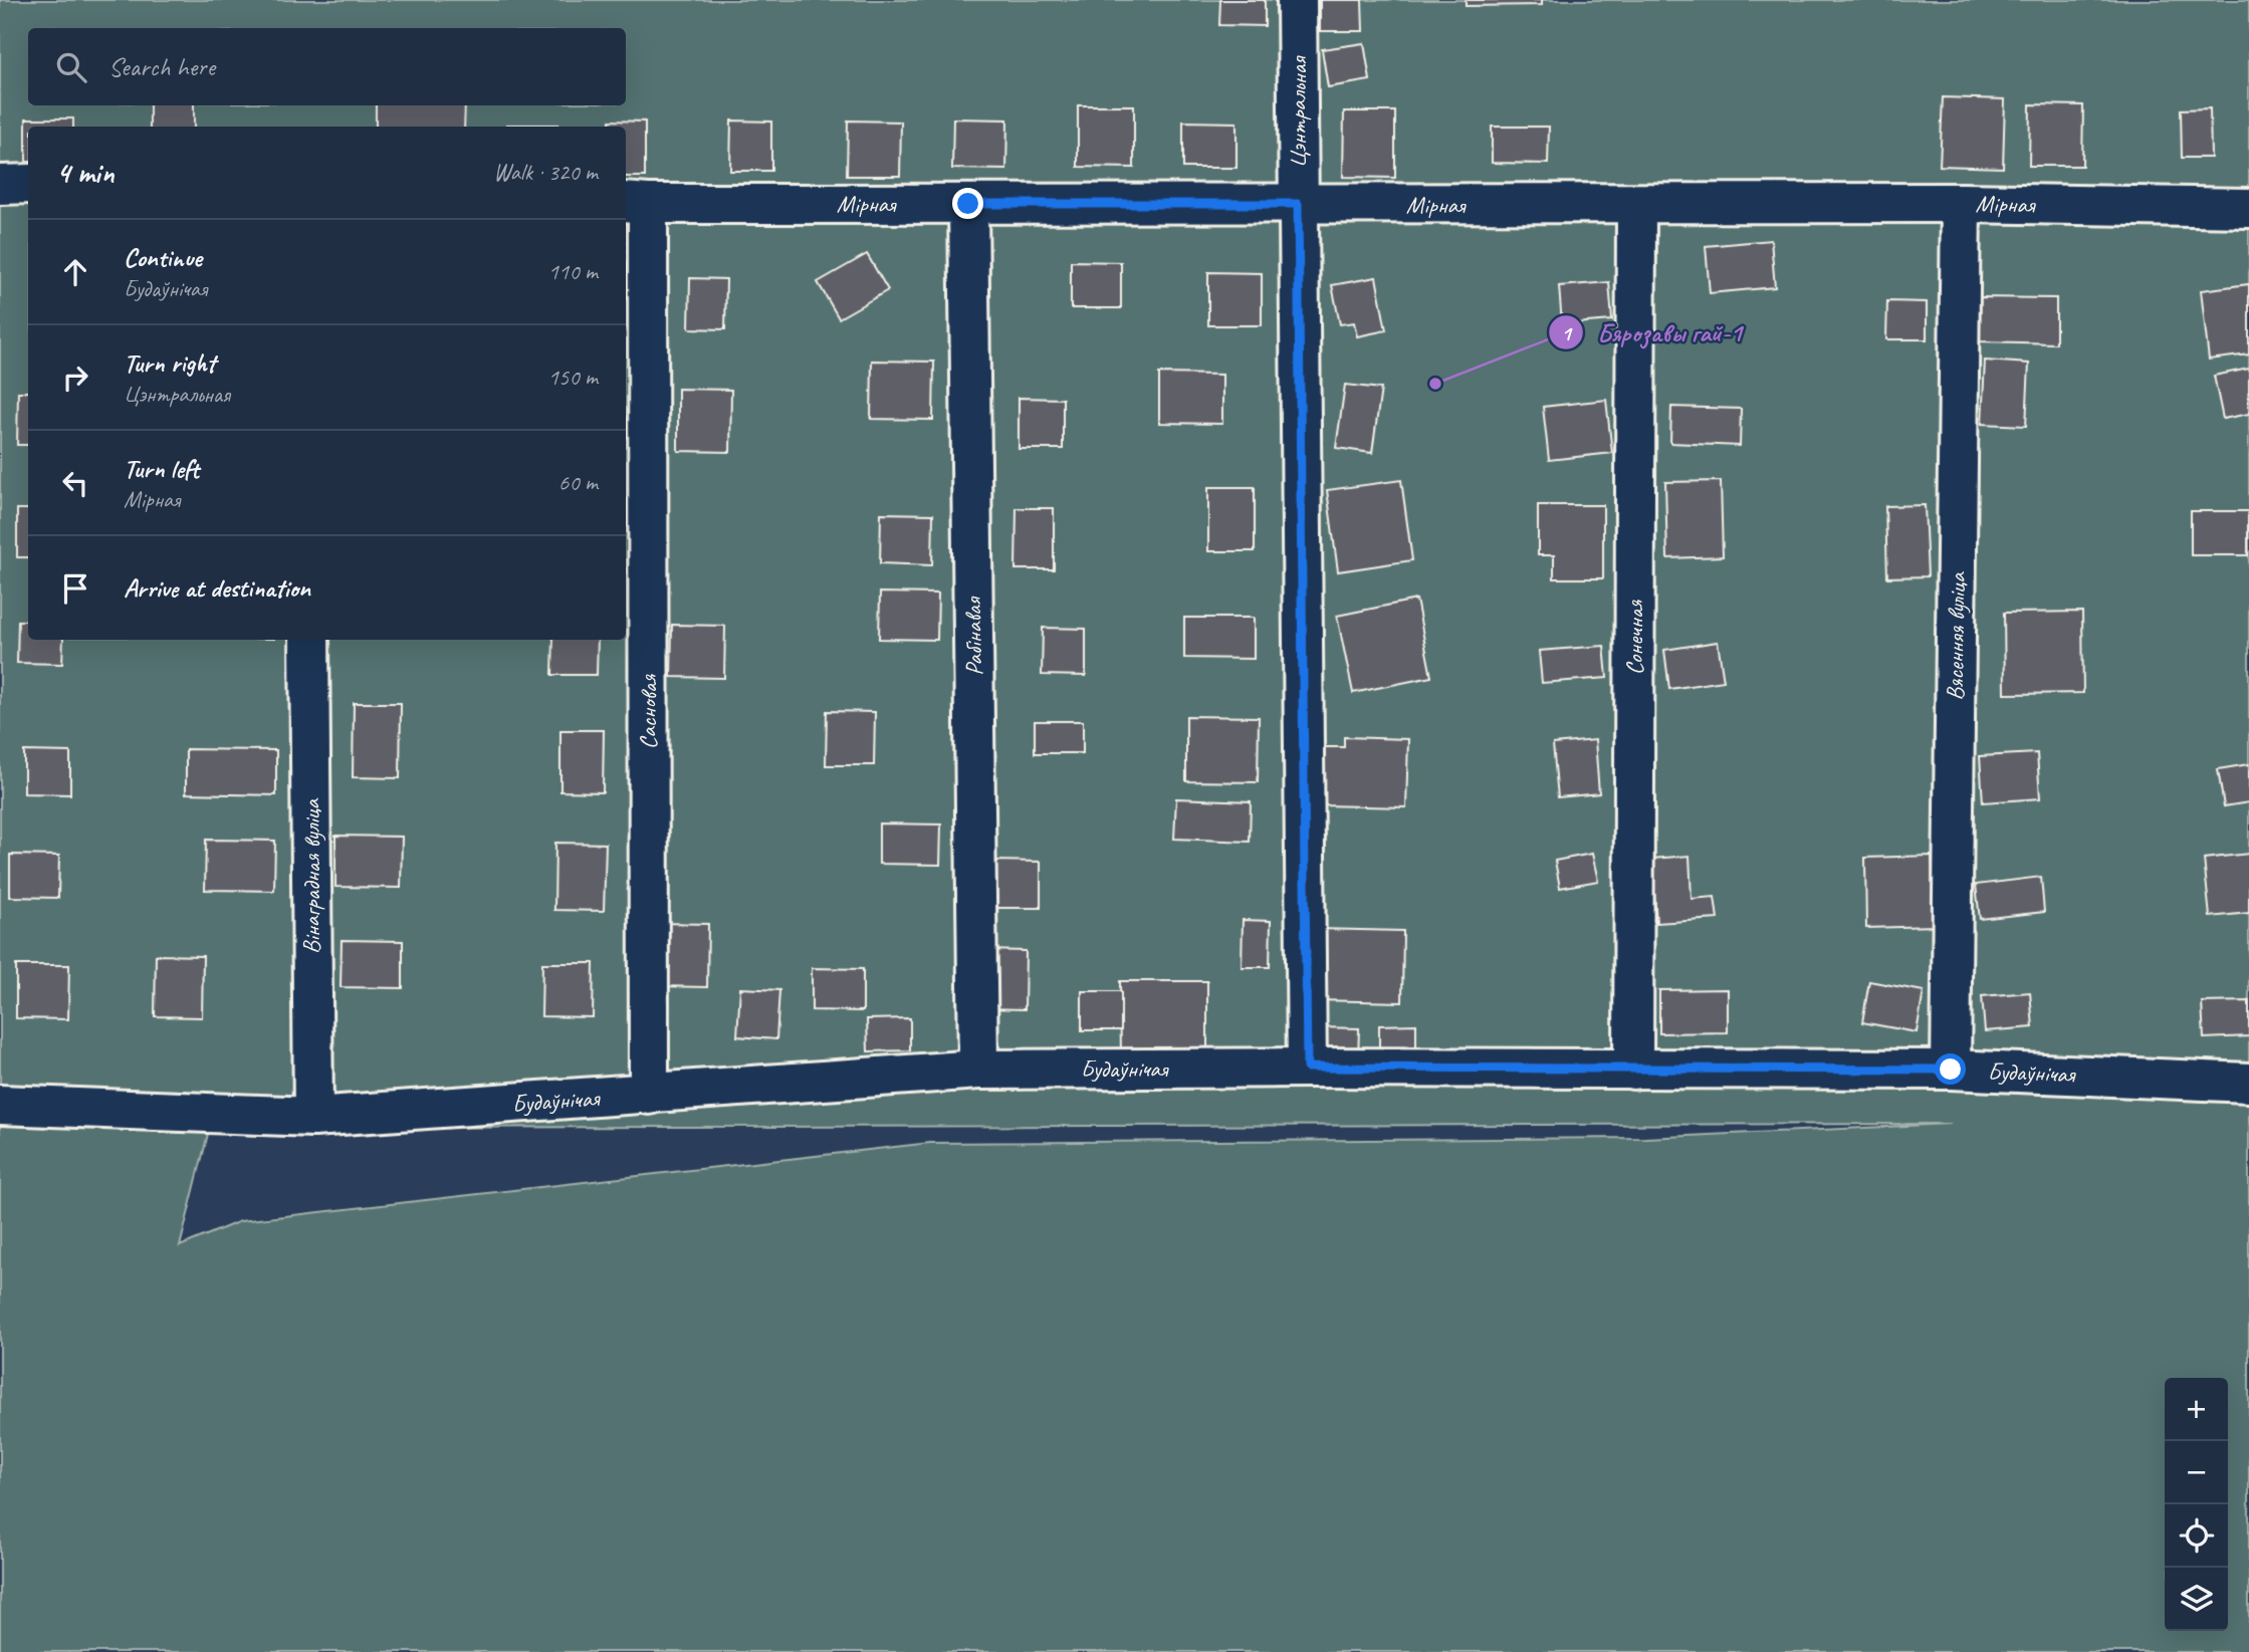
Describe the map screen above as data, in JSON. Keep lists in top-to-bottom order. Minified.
{"streets":{"street":["Цэнтральная","Мірная","Рабінавая","Вясенняя вуліца","Сонечная","Сасновая","Вінаградная вуліца","Будаўнічая"]},"crossings":[["Цэнтральная","Мірная"],["Цэнтральная","Будаўнічая"],["Мірная","Рабінавая"],["Мірная","Вясенняя вуліца"],["Мірная","Сонечная"],["Мірная","Сасновая"],["Рабінавая","Будаўнічая"],["Вясенняя вуліца","Будаўнічая"],["Сонечная","Будаўнічая"],["Сасновая","Будаўнічая"],["Вінаградная вуліца","Будаўнічая"]],"places":["Бярозавы гай-1"],"page":{"search":"Search here","heading":["4 min","Walk · 320 m"],"list":[["Continue","Будаўнічая","110 m"],["Turn right","Цэнтральная","150 m"],["Turn left","Мірная","60 m"],"Arrive at destination"],"map_buttons":["+","−"]}}
